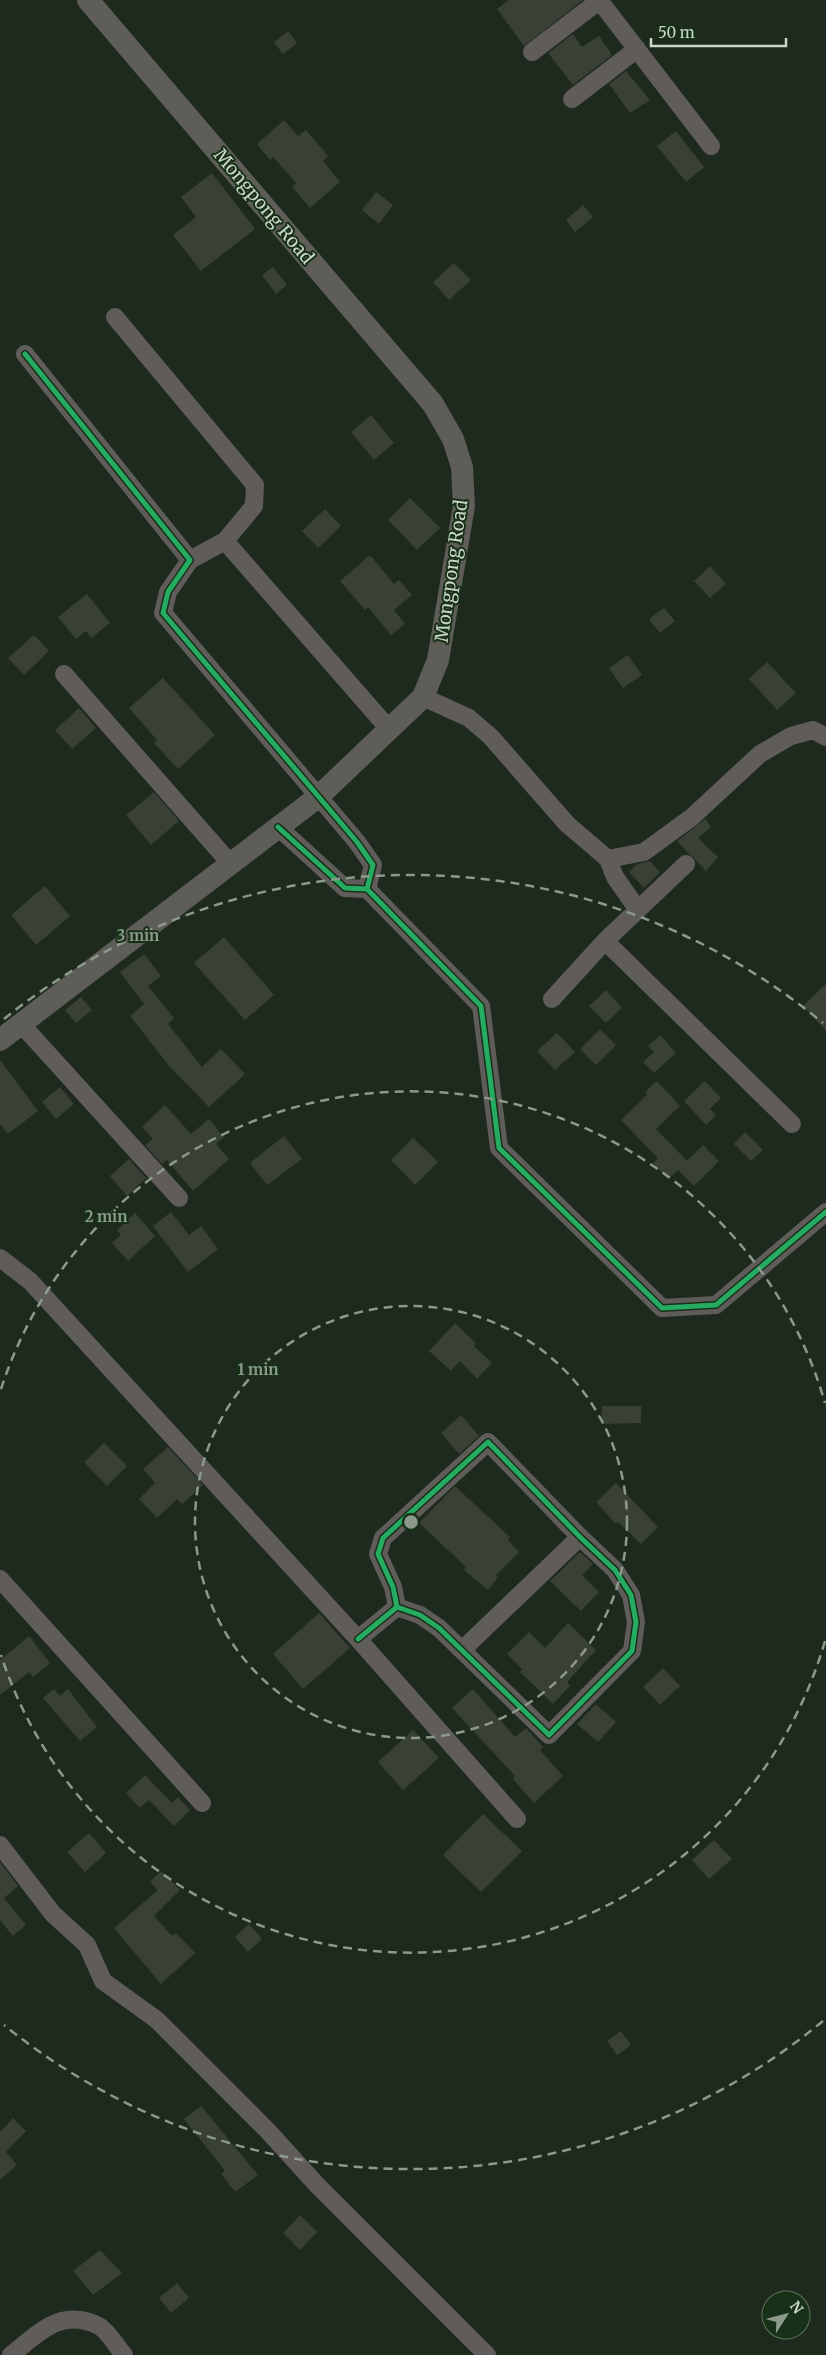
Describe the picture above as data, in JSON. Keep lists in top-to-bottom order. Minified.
{"streets":{"main road":["Mongpong Road"]},"scale_bar":"50 m","north":"top right","rings":["3 min","2 min","1 min"]}
